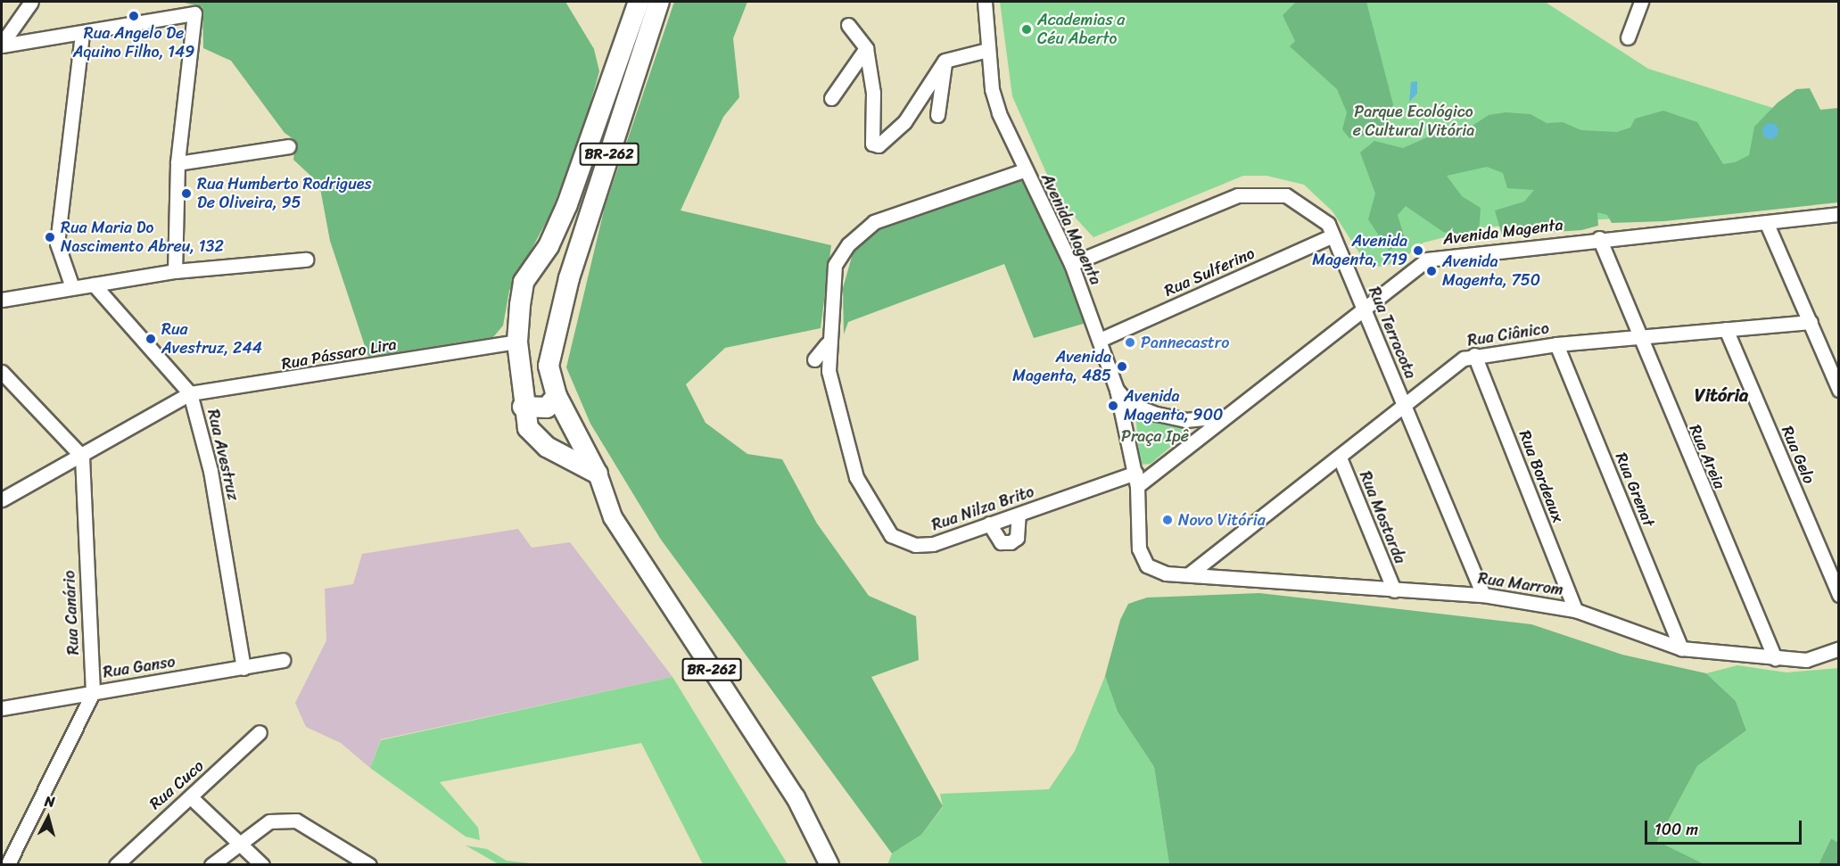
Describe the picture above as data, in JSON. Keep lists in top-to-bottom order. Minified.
{"streets":{"highway":["BR-262"],"street":["Avenida Magenta","Rua Sulferino","Rua Terracota","Rua Ciânico","Rua Pássaro Lira","Rua Avestruz","Rua Gelo","Rua Areia","Rua Bordeaux","Rua Grenat","Rua Nilza Brito","Rua Mostarda","Rua Marrom","Rua Canário","Rua Ganso","Rua Cuco"]},"crossings":[["BR-262","Rua Pássaro Lira"],["Avenida Magenta","Rua Sulferino"],["Avenida Magenta","Rua Terracota"],["Avenida Magenta","Rua Areia"],["Avenida Magenta","Rua Nilza Brito"],["Avenida Magenta","Rua Marrom"],["Rua Sulferino","Rua Terracota"],["Rua Terracota","Rua Ciânico"],["Rua Terracota","Rua Marrom"],["Rua Ciânico","Rua Gelo"],["Rua Ciânico","Rua Areia"],["Rua Ciânico","Rua Bordeaux"],["Rua Ciânico","Rua Grenat"],["Rua Ciânico","Rua Mostarda"],["Rua Ciânico","Rua Marrom"],["Rua Pássaro Lira","Rua Avestruz"],["Rua Pássaro Lira","Rua Canário"],["Rua Avestruz","Rua Ganso"],["Rua Areia","Rua Marrom"],["Rua Bordeaux","Rua Marrom"],["Rua Grenat","Rua Marrom"],["Rua Nilza Brito","Rua Marrom"],["Rua Mostarda","Rua Marrom"],["Rua Canário","Rua Ganso"]],"districts":["Vitória"],"parks":["Parque Ecológico e Cultural Vitória","Praça Ipê"],"places":["Rua Angelo De Aquino Filho, 149","Academias a Céu Aberto","Rua Humberto Rodrigues De Oliveira, 95","Rua Maria Do Nascimento Abreu, 132","Avenida Magenta, 719","Avenida Magenta, 750","Rua Avestruz, 244","Pannecastro","Avenida Magenta, 485","Avenida Magenta, 900","Novo Vitória"],"scale_bar":"100 m","north":"top"}
